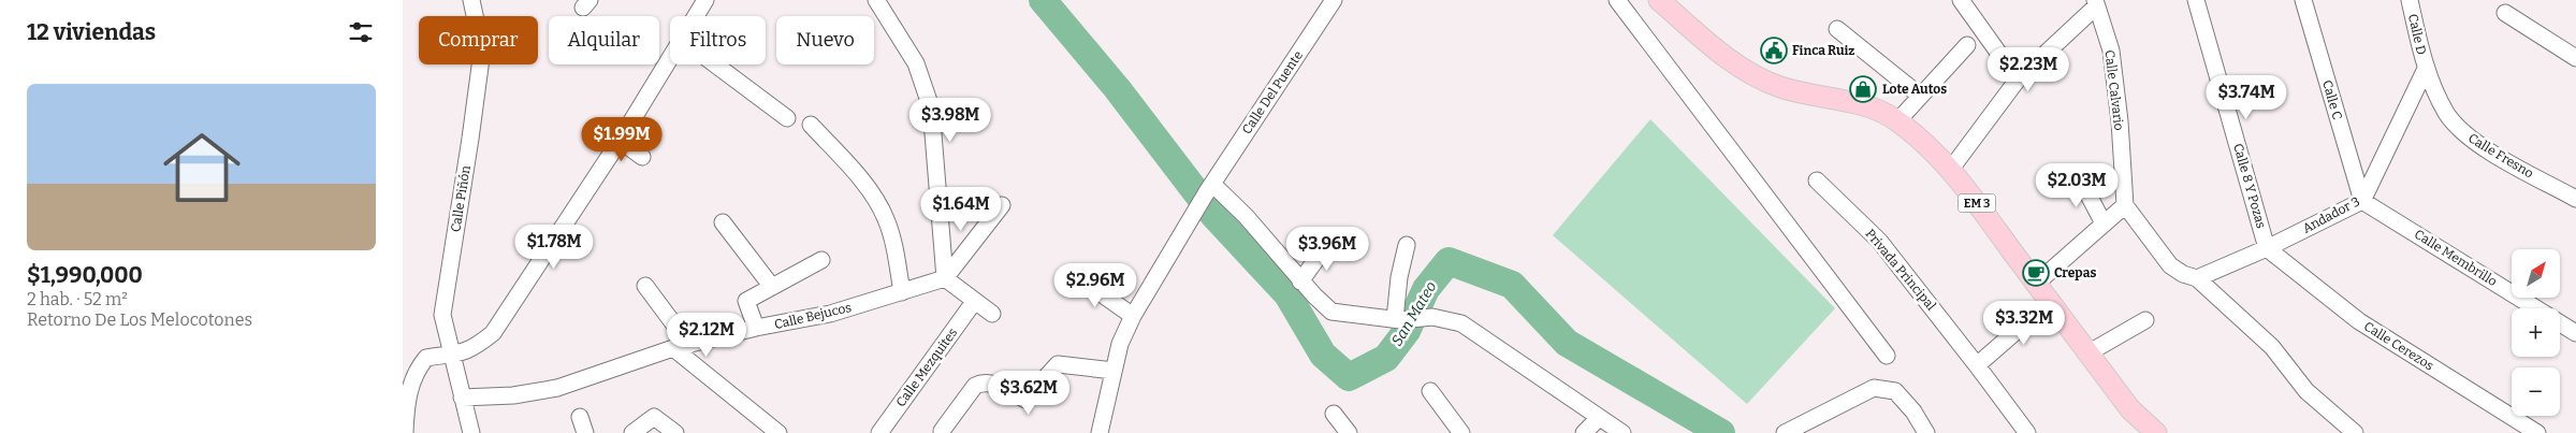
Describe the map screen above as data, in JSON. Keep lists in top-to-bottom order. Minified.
{"streets":{"main road":["EM 3"],"street":["Calle D","Calle Calvario","Calle Del Puente","Calle C","Calle Fresno","Calle 8 Y Pozas","Calle Piñón","Andador 3","Calle Membrillo","Privada Principal","Calle Bejucos","Calle Cerezos","Calle Mezquites"]},"crossings":[["Calle D","Calle Fresno"],["Calle D","Andador 3"],["Calle C","Andador 3"],["Calle C","Calle Membrillo"],["Calle Fresno","Andador 3"],["Calle 8 Y Pozas","Andador 3"],["Calle 8 Y Pozas","Calle Cerezos"],["Calle Piñón","Calle Bejucos"],["Andador 3","Calle Membrillo"],["Andador 3","Calle Cerezos"]],"water":["San Mateo"],"places":{"public building":["Finca Ruiz"],"shop":["Lote Autos"],"cafe":["Crepas"]},"north":"top right","page":{"heading":"12 viviendas","chip":["Comprar","Alquilar","Filtros","Nuevo"],"price":["$2.23M","$3.74M","$3.98M","$1.99M","$2.03M","$1.64M","$1.78M","$3.96M","$2.96M","$3.32M","$2.12M","$3.62M"],"list":[{"name":"$1,990,000","note":"2 hab. · 52 m² · Retorno De Los Melocotones"}],"map_buttons":["+","−"]}}
